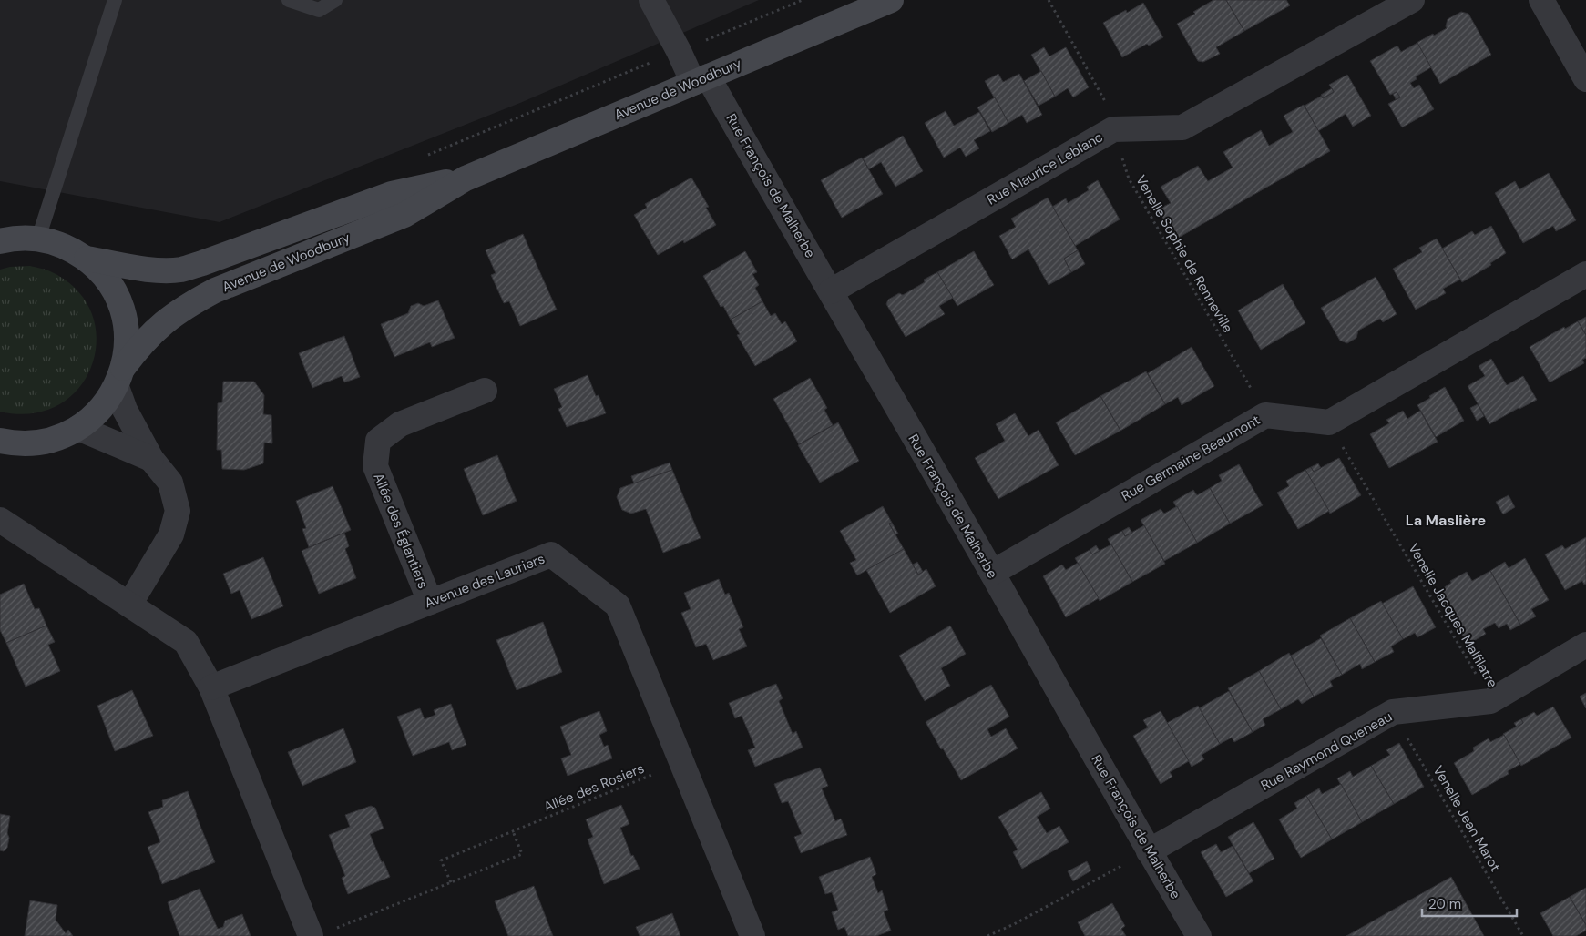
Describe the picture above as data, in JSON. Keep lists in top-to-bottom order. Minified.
{"streets":{"street":["Avenue de Woodbury","Rue Maurice Leblanc","Rue François de Malherbe","Rue Germaine Beaumont","Allée des Églantiers","Avenue des Lauriers","Rue Raymond Queneau"],"path":["Venelle Sophie de Renneville","Venelle Jacques Malfilatre","Allée des Rosiers","Venelle Jean Marot"]},"crossings":[["Avenue de Woodbury","Rue François de Malherbe"],["Rue Maurice Leblanc","Rue François de Malherbe"],["Rue Maurice Leblanc","Venelle Sophie de Renneville"],["Rue François de Malherbe","Rue Germaine Beaumont"],["Rue François de Malherbe","Rue Raymond Queneau"],["Venelle Sophie de Renneville","Rue Germaine Beaumont"],["Rue Germaine Beaumont","Venelle Jacques Malfilatre"],["Allée des Églantiers","Avenue des Lauriers"],["Avenue des Lauriers","Allée des Rosiers"],["Venelle Jacques Malfilatre","Rue Raymond Queneau"],["Rue Raymond Queneau","Venelle Jean Marot"]],"districts":["La Maslière"],"scale_bar":"20 m"}
